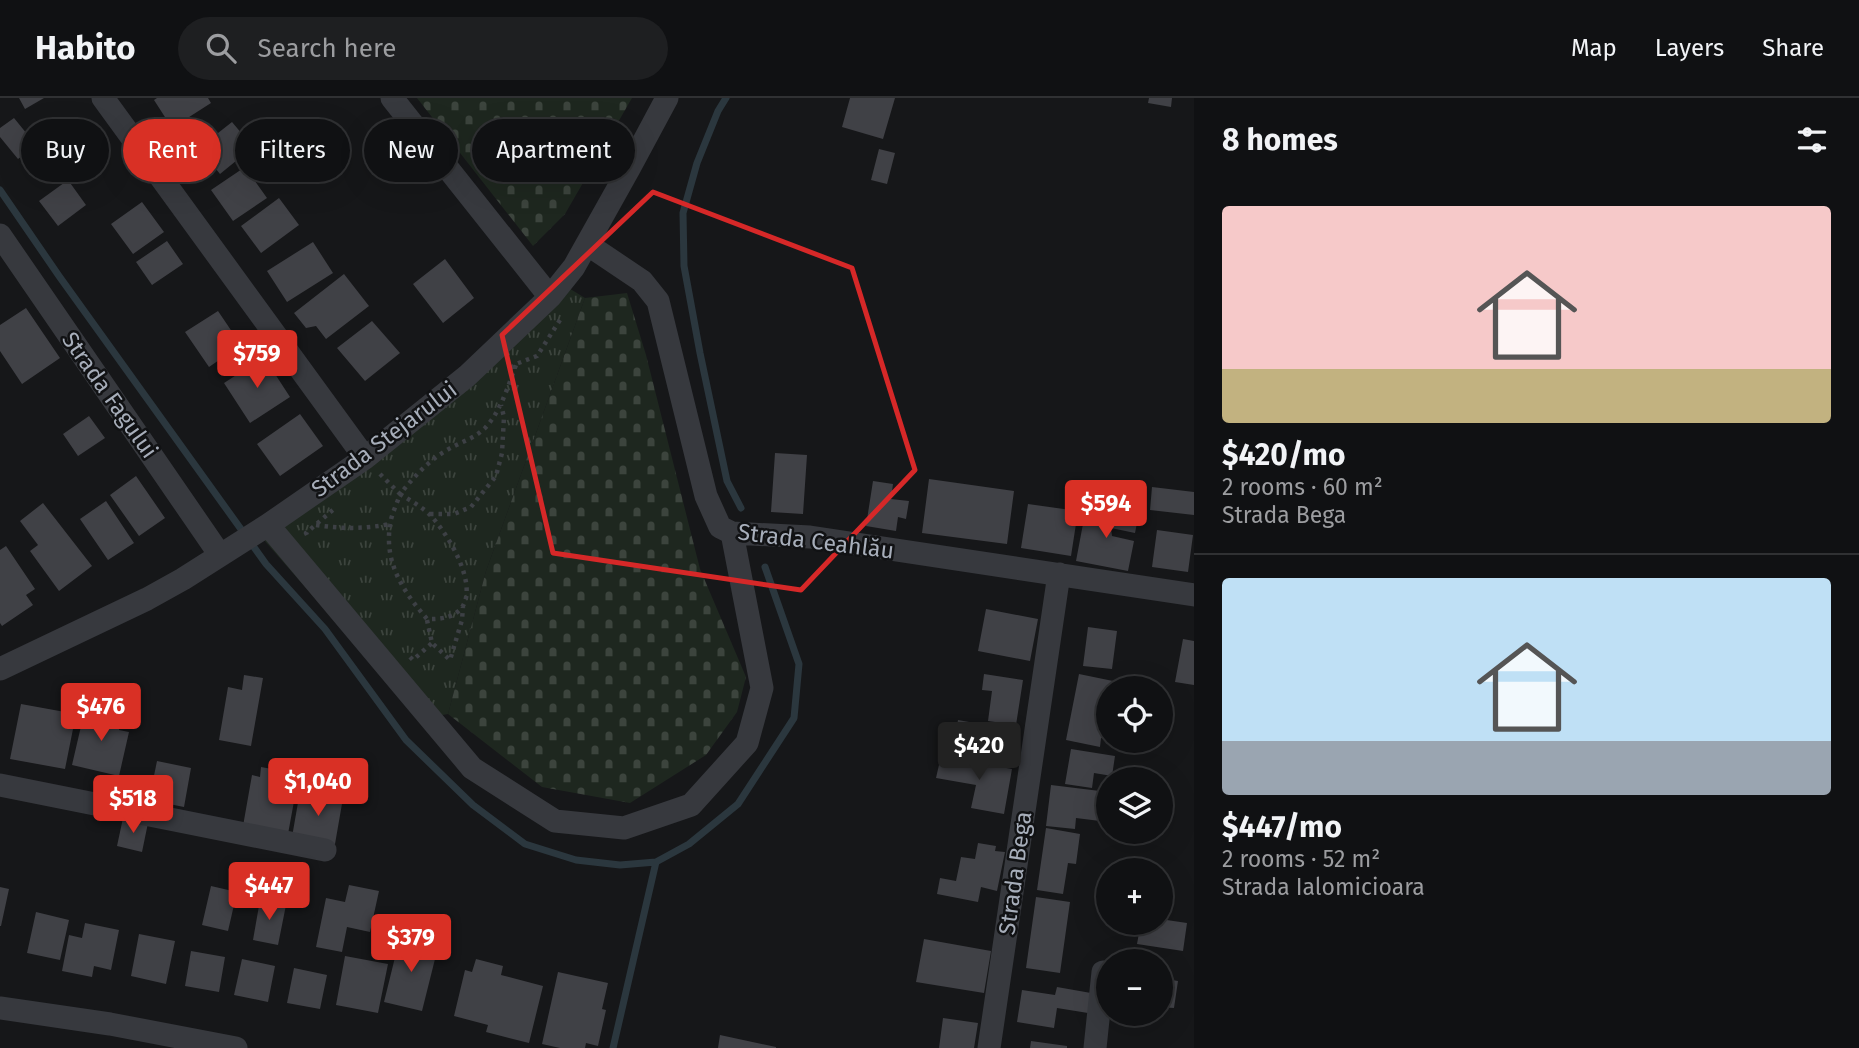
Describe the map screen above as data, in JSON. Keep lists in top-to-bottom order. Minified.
{"streets":{"street":["Strada Fagului","Strada Stejarului","Strada Ceahlău","Strada Bega"]},"crossings":[["Strada Fagului","Strada Stejarului"],["Strada Stejarului","Strada Ceahlău"],["Strada Ceahlău","Strada Bega"]],"page":{"header":"Habito","search":"Search here","nav":["Map","Layers","Share"],"heading":"8 homes","chip":["Buy","Rent","Filters","New","Apartment"],"list":[{"name":"$420/mo","note":"2 rooms · 60 m² · Strada Bega"},{"name":"$447/mo","note":"2 rooms · 52 m² · Strada Ialomicioara"}],"price":["$759","$594","$476","$420","$1,040","$518","$447","$379"],"map_buttons":["+","−"]}}
